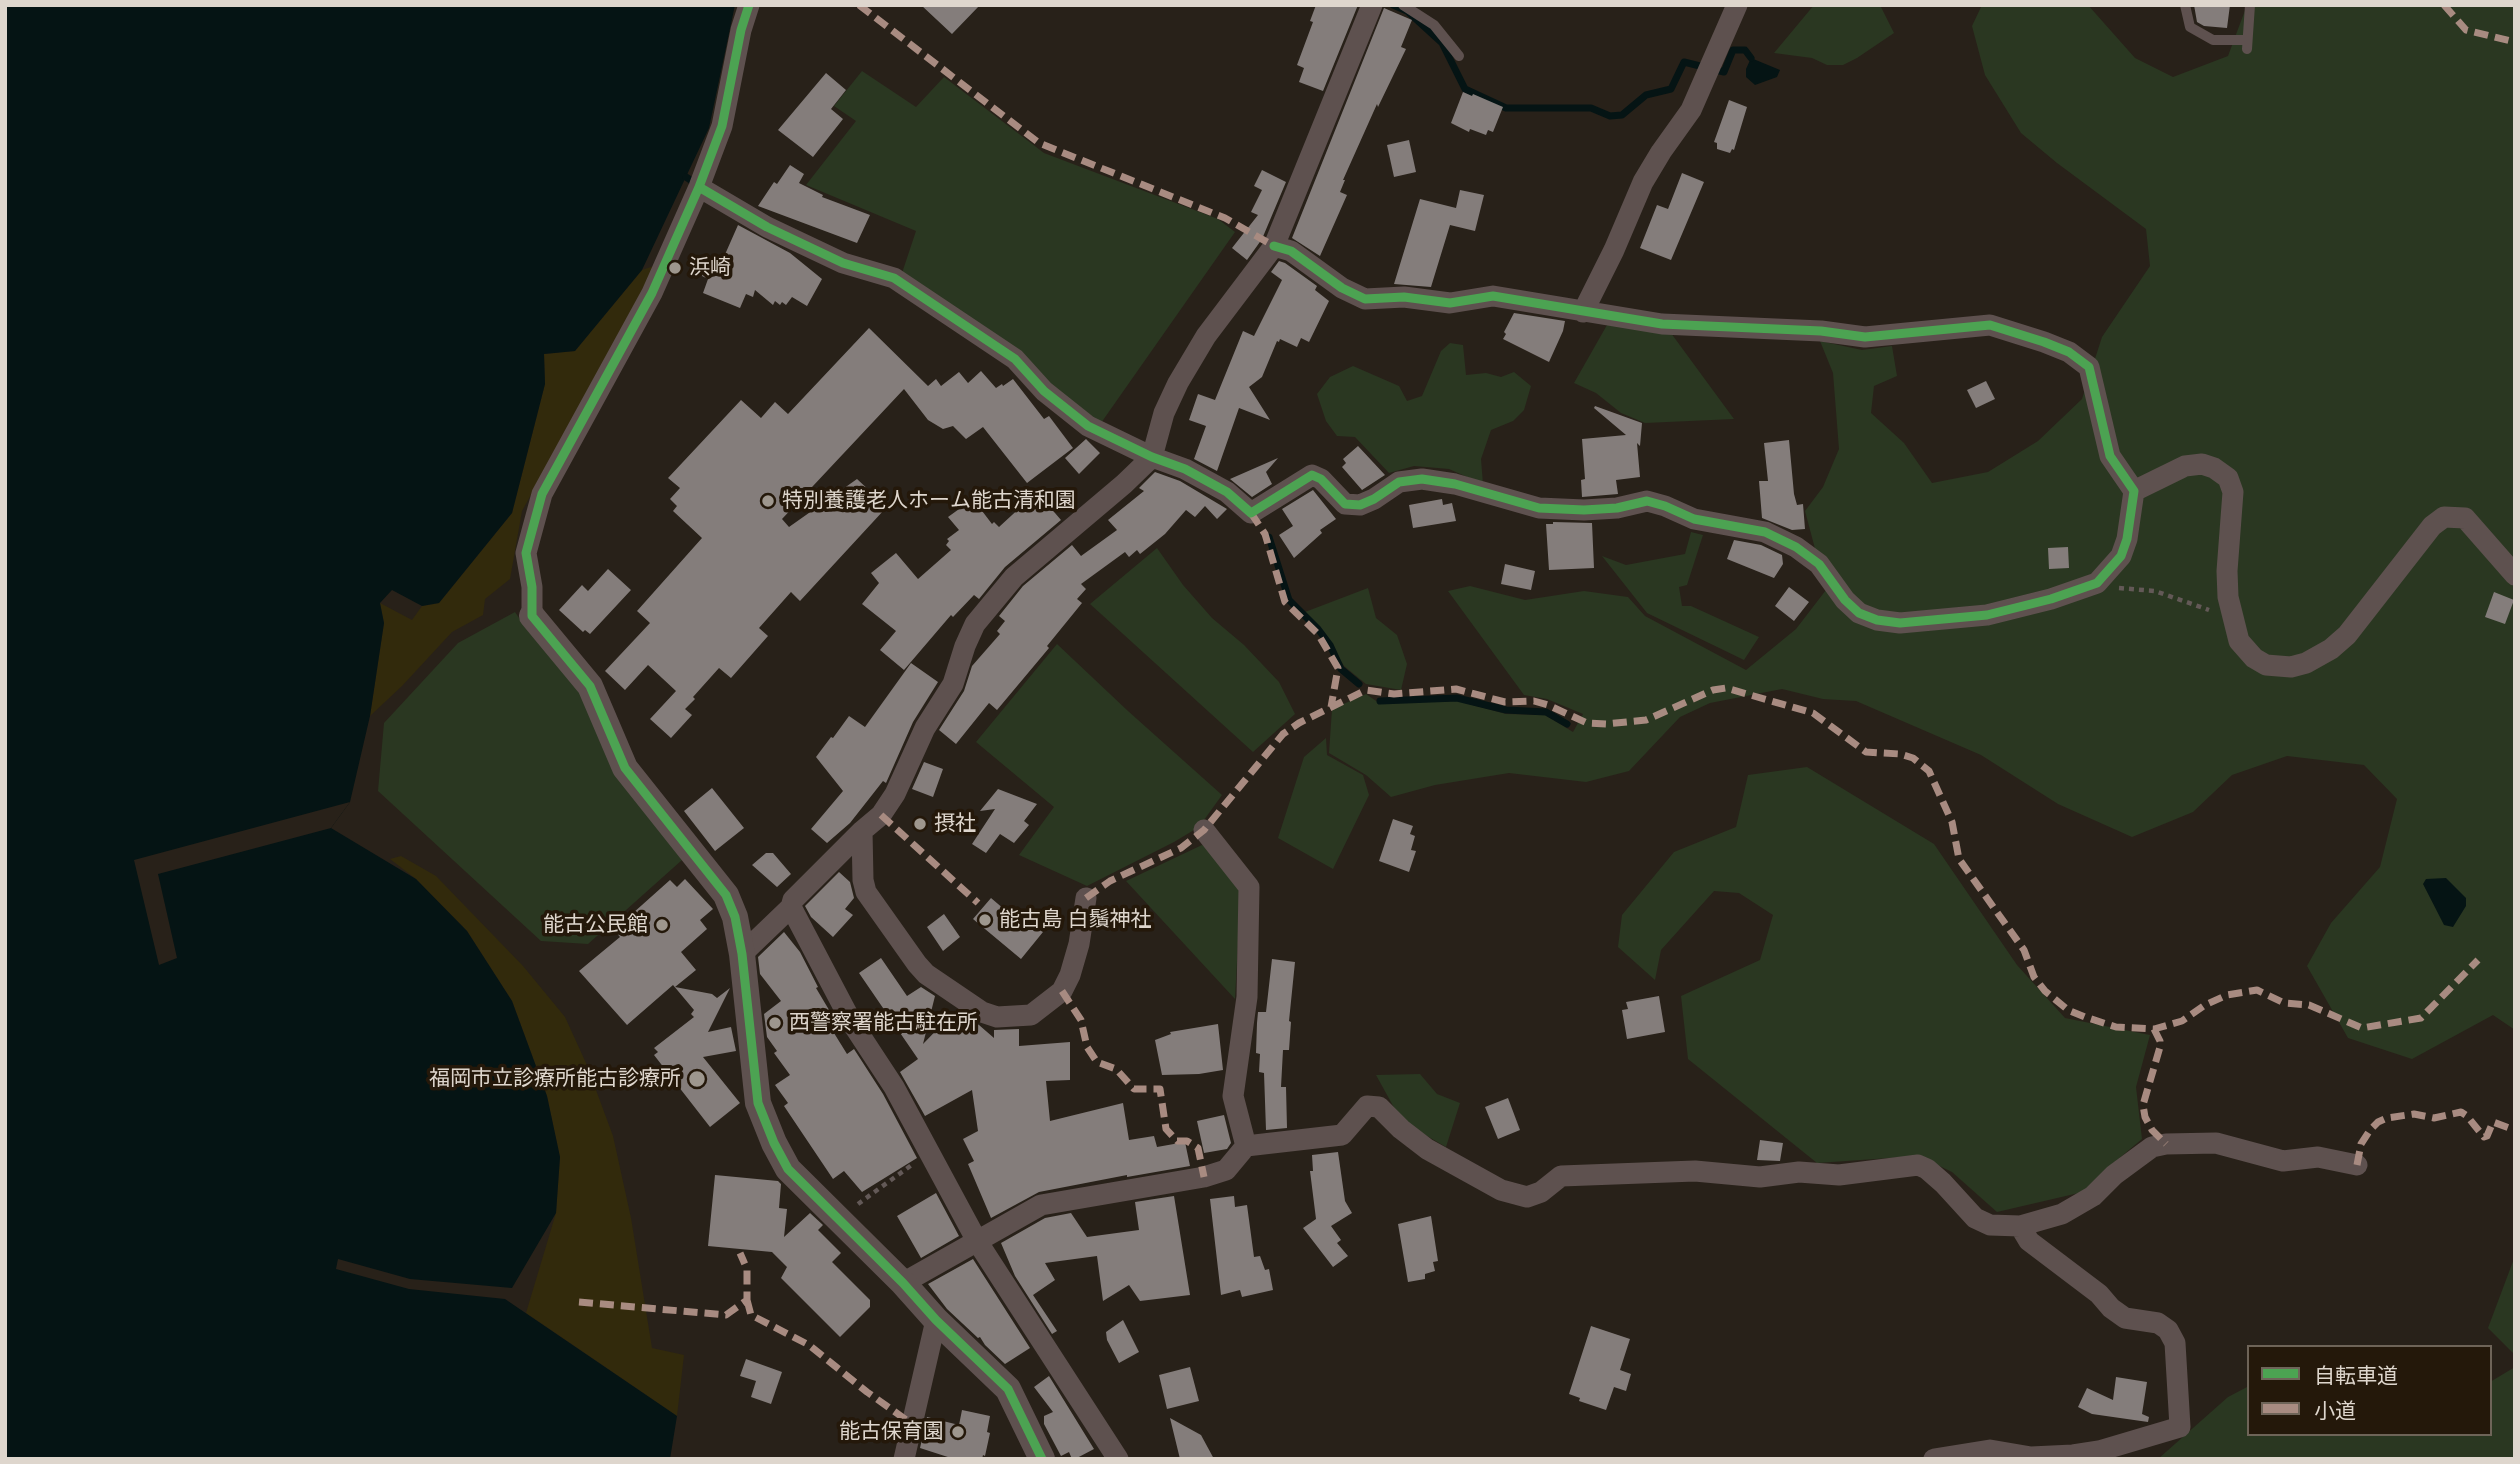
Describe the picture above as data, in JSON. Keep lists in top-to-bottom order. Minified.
{"places":["浜崎","特別養護老人ホーム能古清和園","摂社","能古島 白鬚神社","能古公民館","西警察署能古駐在所","福岡市立診療所能古診療所","能古保育園"],"legend":["自転車道","小道"]}
